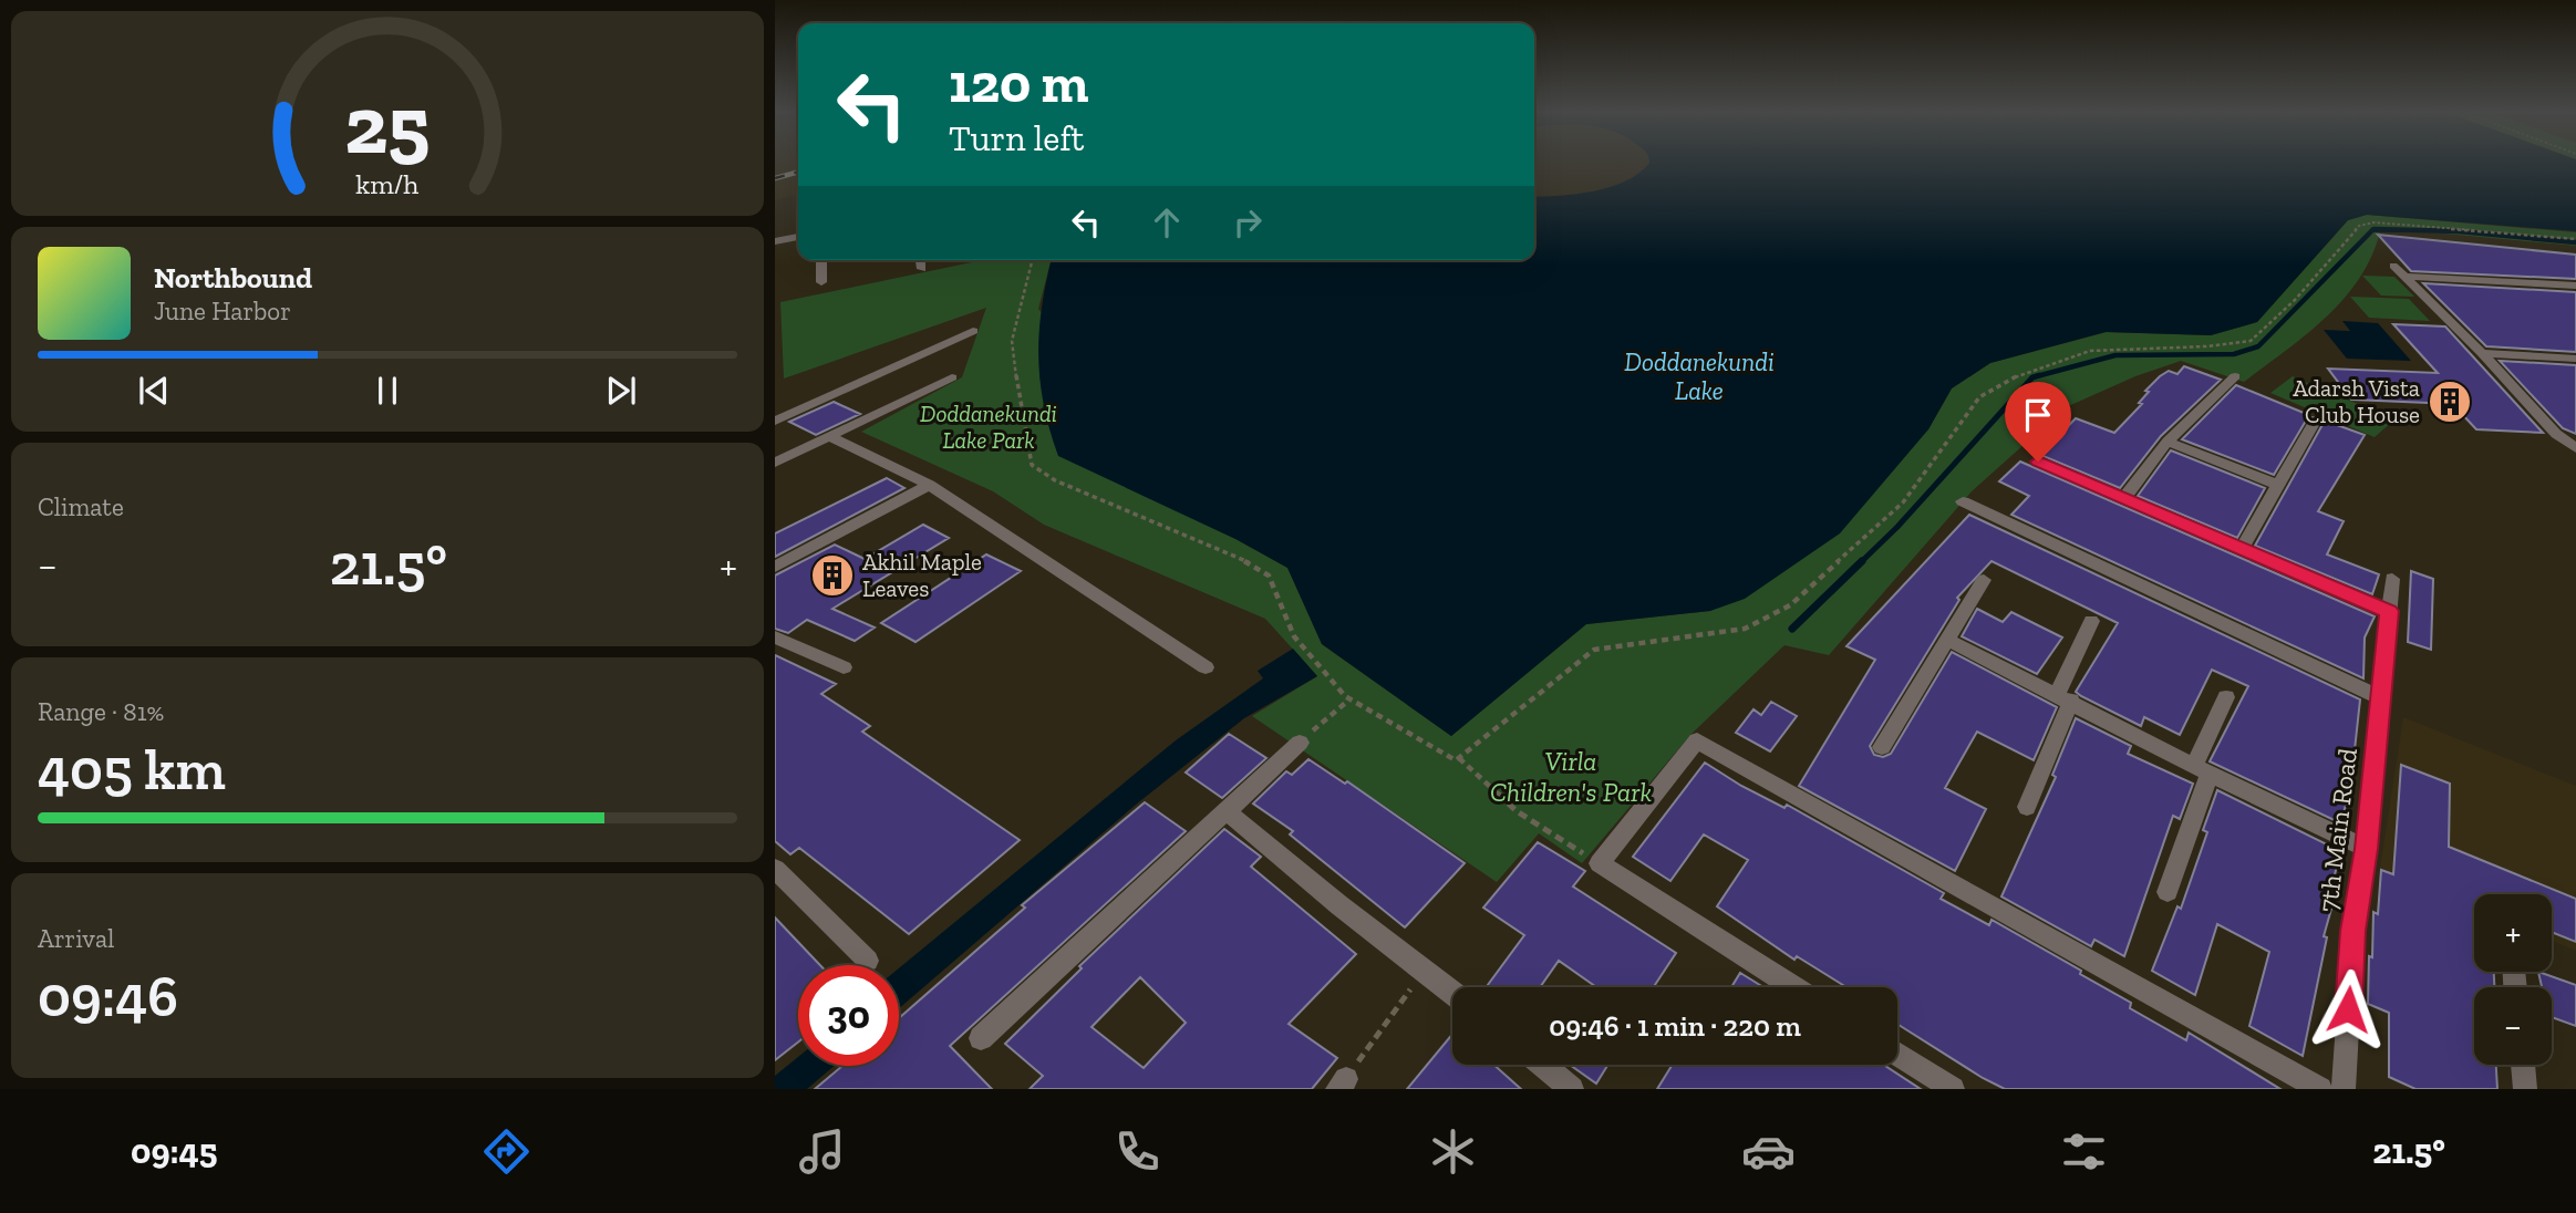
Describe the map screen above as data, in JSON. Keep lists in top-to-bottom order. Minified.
{"streets":{"street":["7th Main Road"]},"water":["Doddanekundi Lake"],"parks":["Doddanekundi Lake Park","Virla Children's Park"],"places":{"building":["Adarsh Vista Club House","Akhil Maple Leaves"]},"page":{"turn":["120 m","Turn left"],"song":["Northbound","June Harbor"],"tile":["Climate",["Range · 81%","405 km"],["Arrival","09:46"]],"heat":["−","21.5°","+"],"map_buttons":["+","−"],"limit":"30","trip":"09:46 · 1 min · 220 m","tabs":["09:45","21.5°"],"gauge":["25","km/h"]}}
